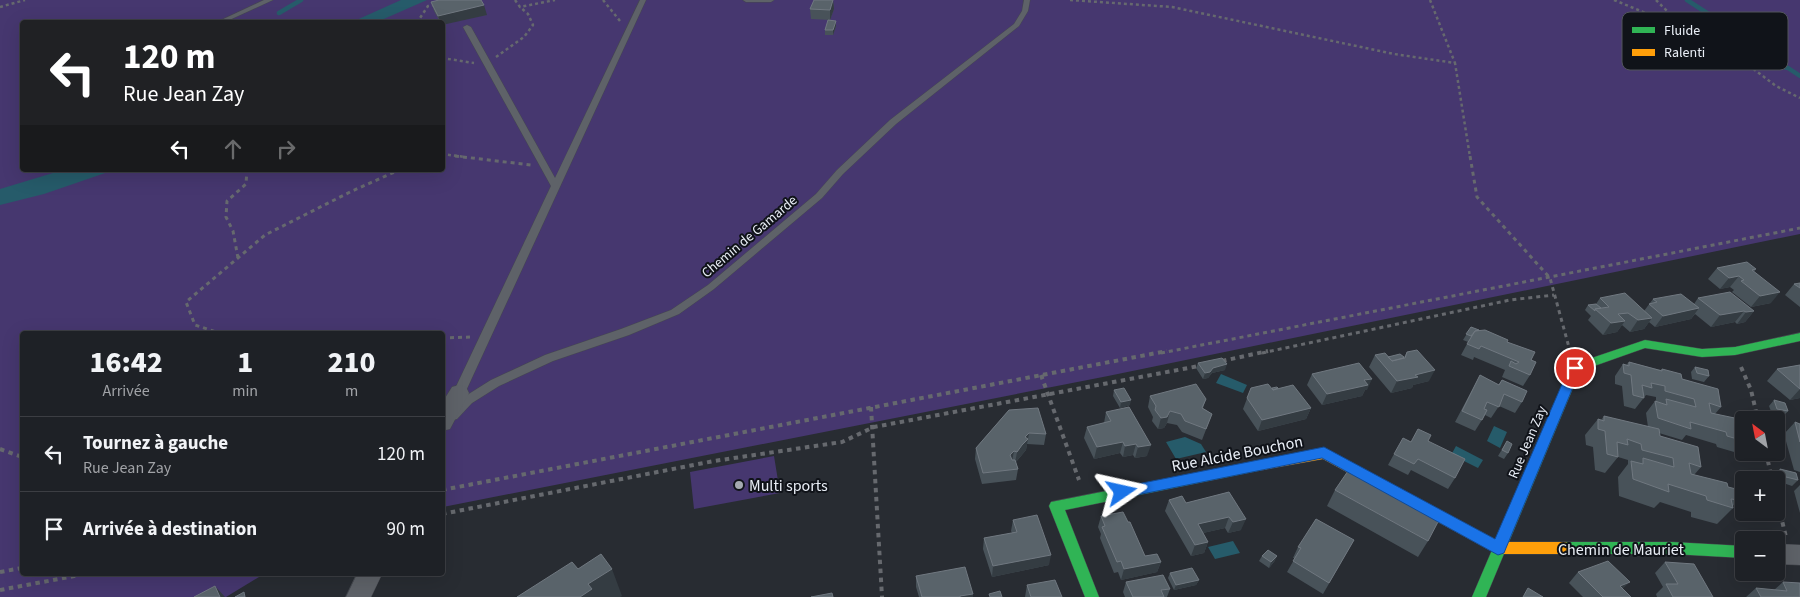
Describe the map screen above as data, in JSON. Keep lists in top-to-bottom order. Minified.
{"streets":{"street":["Rue Jean Zay","Rue Alcide Bouchon","Chemin de Mauriet"],"lane":["Chemin de Gamarde"]},"crossings":[["Rue Jean Zay","Rue Alcide Bouchon"],["Rue Jean Zay","Chemin de Mauriet"],["Rue Alcide Bouchon","Chemin de Mauriet"]],"places":["Multi sports"],"legend":["Fluide","Ralenti"],"north":"top left","page":{"turn":["120 m","Rue Jean Zay"],"eta":["16:42","Arrivée","1","min","210","m"],"map_buttons":["+","−"],"list":[{"name":"Tournez à gauche","note":"Rue Jean Zay","value":"120 m"},{"name":"Arrivée à destination","value":"90 m"}]}}
